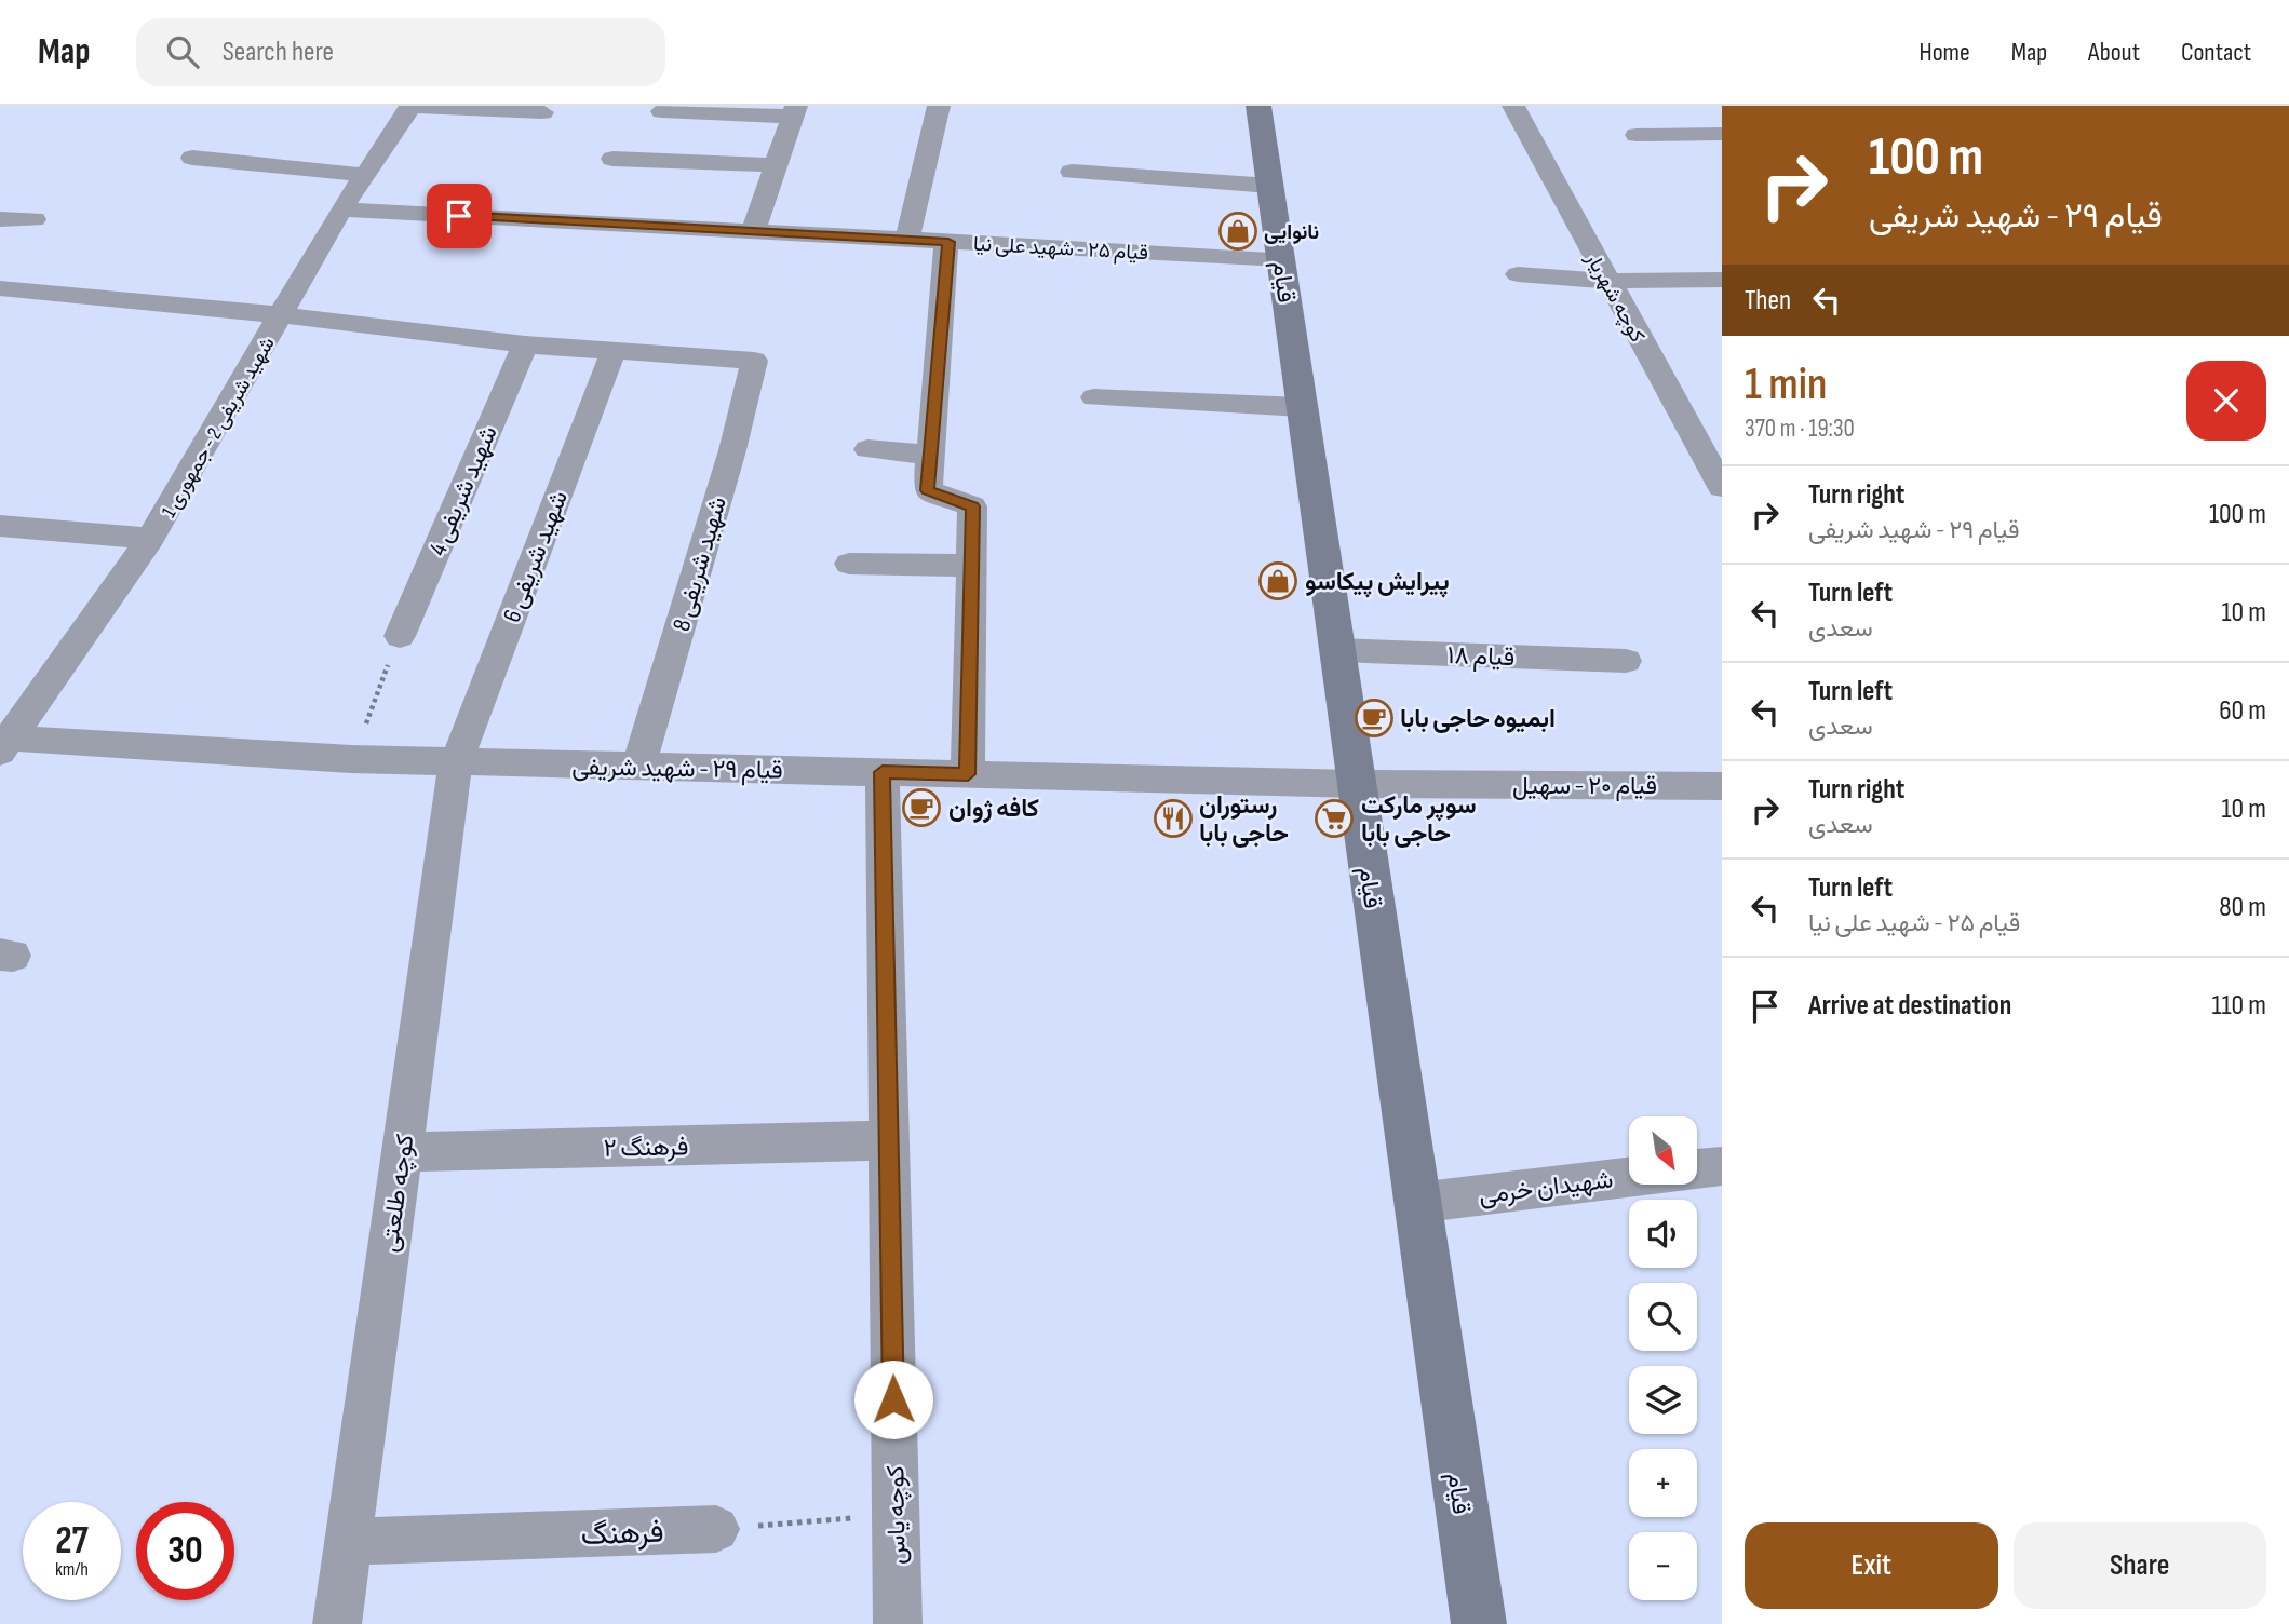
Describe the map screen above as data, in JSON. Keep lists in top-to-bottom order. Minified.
{"streets":{"main road":["قیام"],"street":["قیام ۲۵ - شهید علی نیا","کوچه شهریار","شهید شریفی 2 - جمهوری 1","شهید شریفی 4","شهید شریفی 6","شهید شریفی 8","قیام ۱۸","قیام ۲۹ - شهید شریفی","قیام ۲۰ - سهیل","فرهنگ ۲","شهیدان خرمی","کوچه طلعتی","کوچه یاس","فرهنگ"]},"crossings":[["قیام ۲۵ - شهید علی نیا","قیام"],["قیام ۲۵ - شهید علی نیا","شهید شریفی 2 - جمهوری 1"],["قیام","قیام ۱۸"],["قیام","قیام ۲۹ - شهید شریفی"],["قیام","قیام ۲۰ - سهیل"],["قیام","شهیدان خرمی"],["شهید شریفی 2 - جمهوری 1","قیام ۲۹ - شهید شریفی"],["شهید شریفی 6","شهید شریفی 8"],["شهید شریفی 6","قیام ۲۹ - شهید شریفی"],["شهید شریفی 6","کوچه طلعتی"],["شهید شریفی 8","قیام ۲۹ - شهید شریفی"],["قیام ۲۹ - شهید شریفی","قیام ۲۰ - سهیل"],["قیام ۲۹ - شهید شریفی","کوچه طلعتی"],["قیام ۲۹ - شهید شریفی","کوچه یاس"],["فرهنگ ۲","کوچه طلعتی"],["فرهنگ ۲","کوچه یاس"],["کوچه طلعتی","فرهنگ"]],"places":{"shop":["نانوایی","پیرایش پیکاسو"],"cafe":["ابمیوه حاجی بابا","کافه ژوان"],"restaurant":["رستوران حاجی بابا"],"supermarket":["سوپر مارکت حاجی بابا"]},"north":"bottom right","page":{"header":"Map","search":"Search here","nav":["Home","Map","About","Contact"],"turn":["100 m","قیام ۲۹ - شهید شریفی"],"then":"Then","heading":["1 min","370 m · 19:30"],"list":[{"name":"Turn right","note":"قیام ۲۹ - شهید شریفی","value":"100 m"},{"name":"Turn left","note":"سعدی","value":"10 m"},{"name":"Turn left","note":"سعدی","value":"60 m"},{"name":"Turn right","note":"سعدی","value":"10 m"},{"name":"Turn left","note":"قیام ۲۵ - شهید علی نیا","value":"80 m"},{"name":"Arrive at destination","value":"110 m"}],"map_buttons":["+","−"],"speed":"27 km/h","limit":"30","buttons":["Exit","Share"]}}
